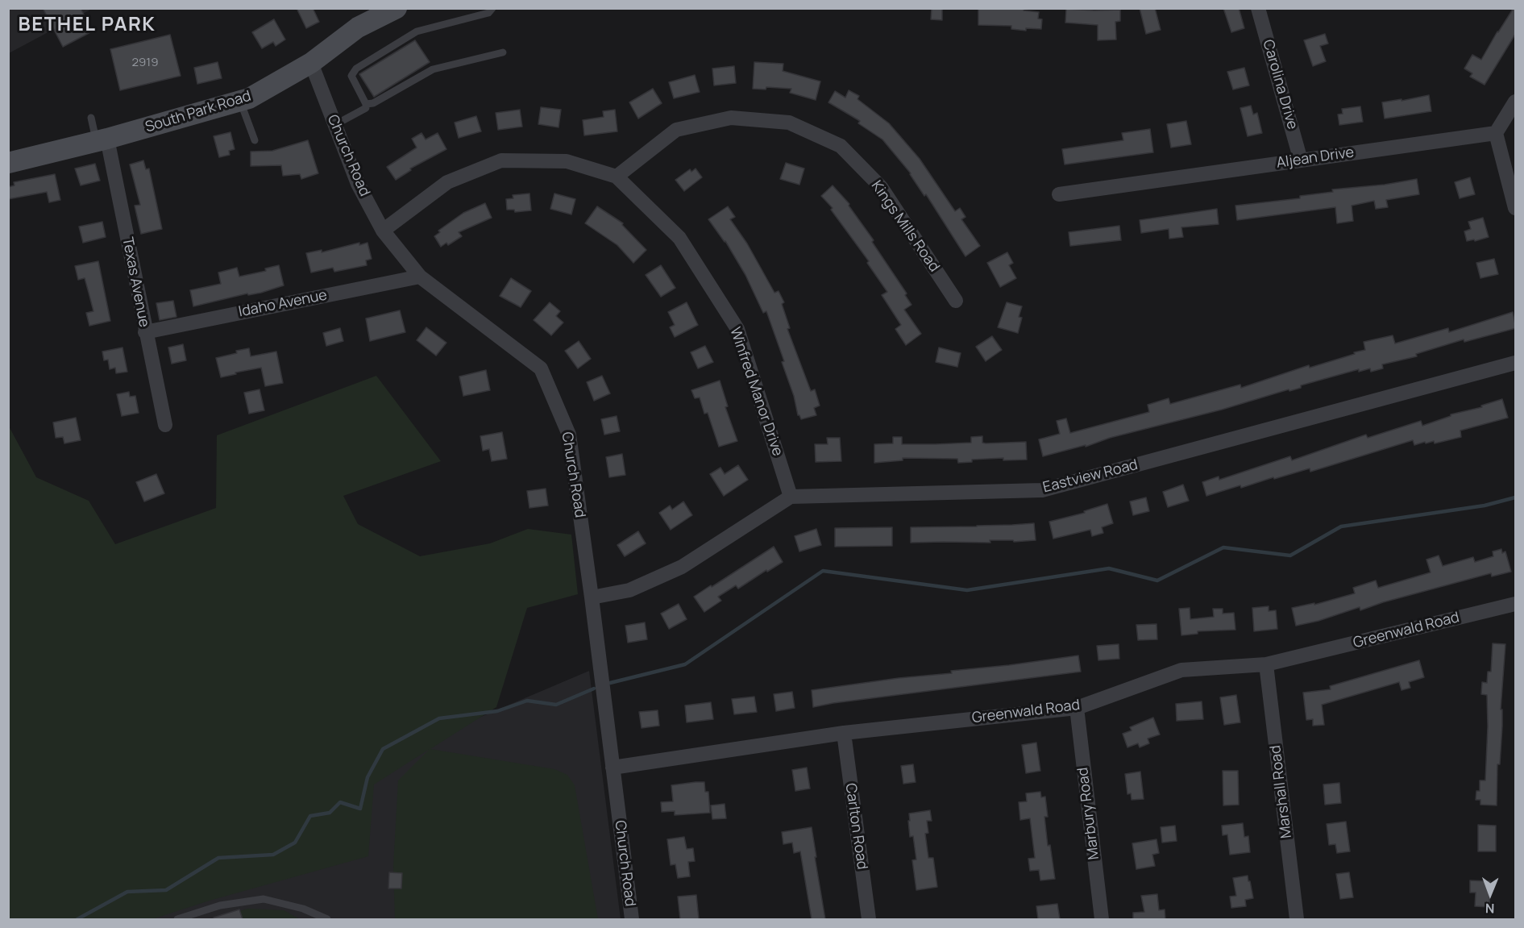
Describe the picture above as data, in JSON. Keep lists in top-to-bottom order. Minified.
{"streets":{"main road":["South Park Road"],"street":["Carolina Drive","Church Road","Aljean Drive","Kings Mills Road","Texas Avenue","Idaho Avenue","Winfred Manor Drive","Eastview Road","Greenwald Road","Marshall Road","Marbury Road","Carlton Road"]},"crossings":[["Carolina Drive","Aljean Drive"],["South Park Road","Church Road"],["South Park Road","Texas Avenue"],["Church Road","Idaho Avenue"],["Church Road","Winfred Manor Drive"],["Church Road","Greenwald Road"],["Kings Mills Road","Winfred Manor Drive"],["Texas Avenue","Idaho Avenue"],["Winfred Manor Drive","Eastview Road"],["Greenwald Road","Marshall Road"],["Greenwald Road","Marbury Road"],["Greenwald Road","Carlton Road"]],"districts":["BETHEL PARK"],"house_numbers":["2919"],"north":"bottom"}
